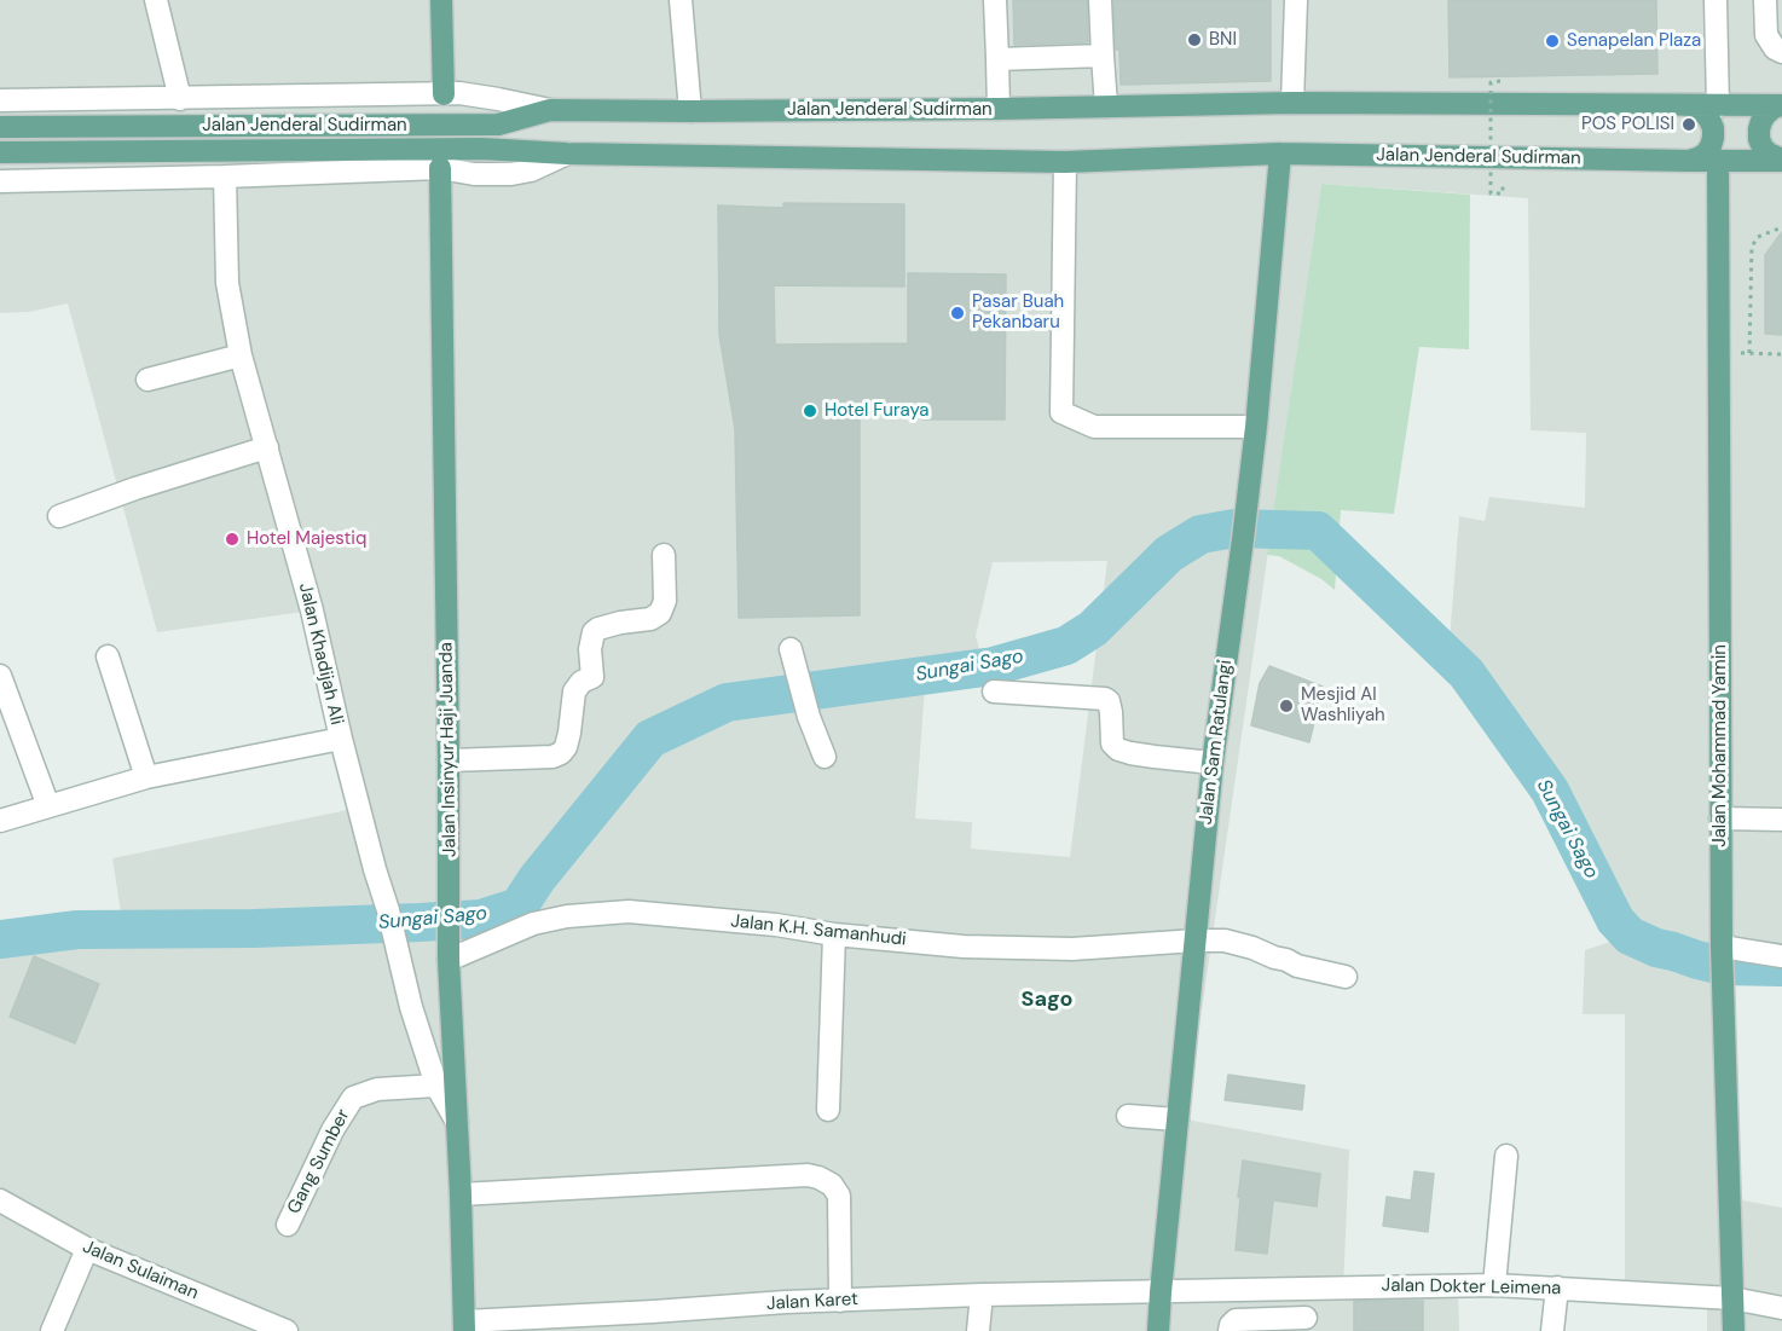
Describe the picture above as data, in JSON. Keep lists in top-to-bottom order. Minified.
{"streets":{"main road":["Jalan Jenderal Sudirman","Jalan Sam Ratulangi","Jalan Mohammad Yamin","Jalan Insinyur Haji Juanda"],"street":["Jalan Khadijah Ali","Jalan K.H. Samanhudi","Gang Sumber","Jalan Sulaiman","Jalan Dokter Leimena","Jalan Karet"]},"crossings":[["Jalan Jenderal Sudirman","Jalan Sam Ratulangi"],["Jalan Jenderal Sudirman","Jalan Mohammad Yamin"],["Jalan Khadijah Ali","Jalan Insinyur Haji Juanda"],["Jalan Khadijah Ali","Gang Sumber"],["Jalan Sam Ratulangi","Jalan K.H. Samanhudi"],["Jalan Sam Ratulangi","Jalan Dokter Leimena"],["Jalan Sam Ratulangi","Jalan Karet"],["Jalan Mohammad Yamin","Jalan Dokter Leimena"],["Jalan Insinyur Haji Juanda","Jalan K.H. Samanhudi"],["Jalan Insinyur Haji Juanda","Jalan Karet"],["Jalan Dokter Leimena","Jalan Karet"]],"districts":["Sago"],"water":["Sungai Sago"],"places":["BNI","Senapelan Plaza","POS POLISI","Pasar Buah Pekanbaru","Hotel Furaya","Hotel Majestiq","Mesjid Al Washliyah"]}
